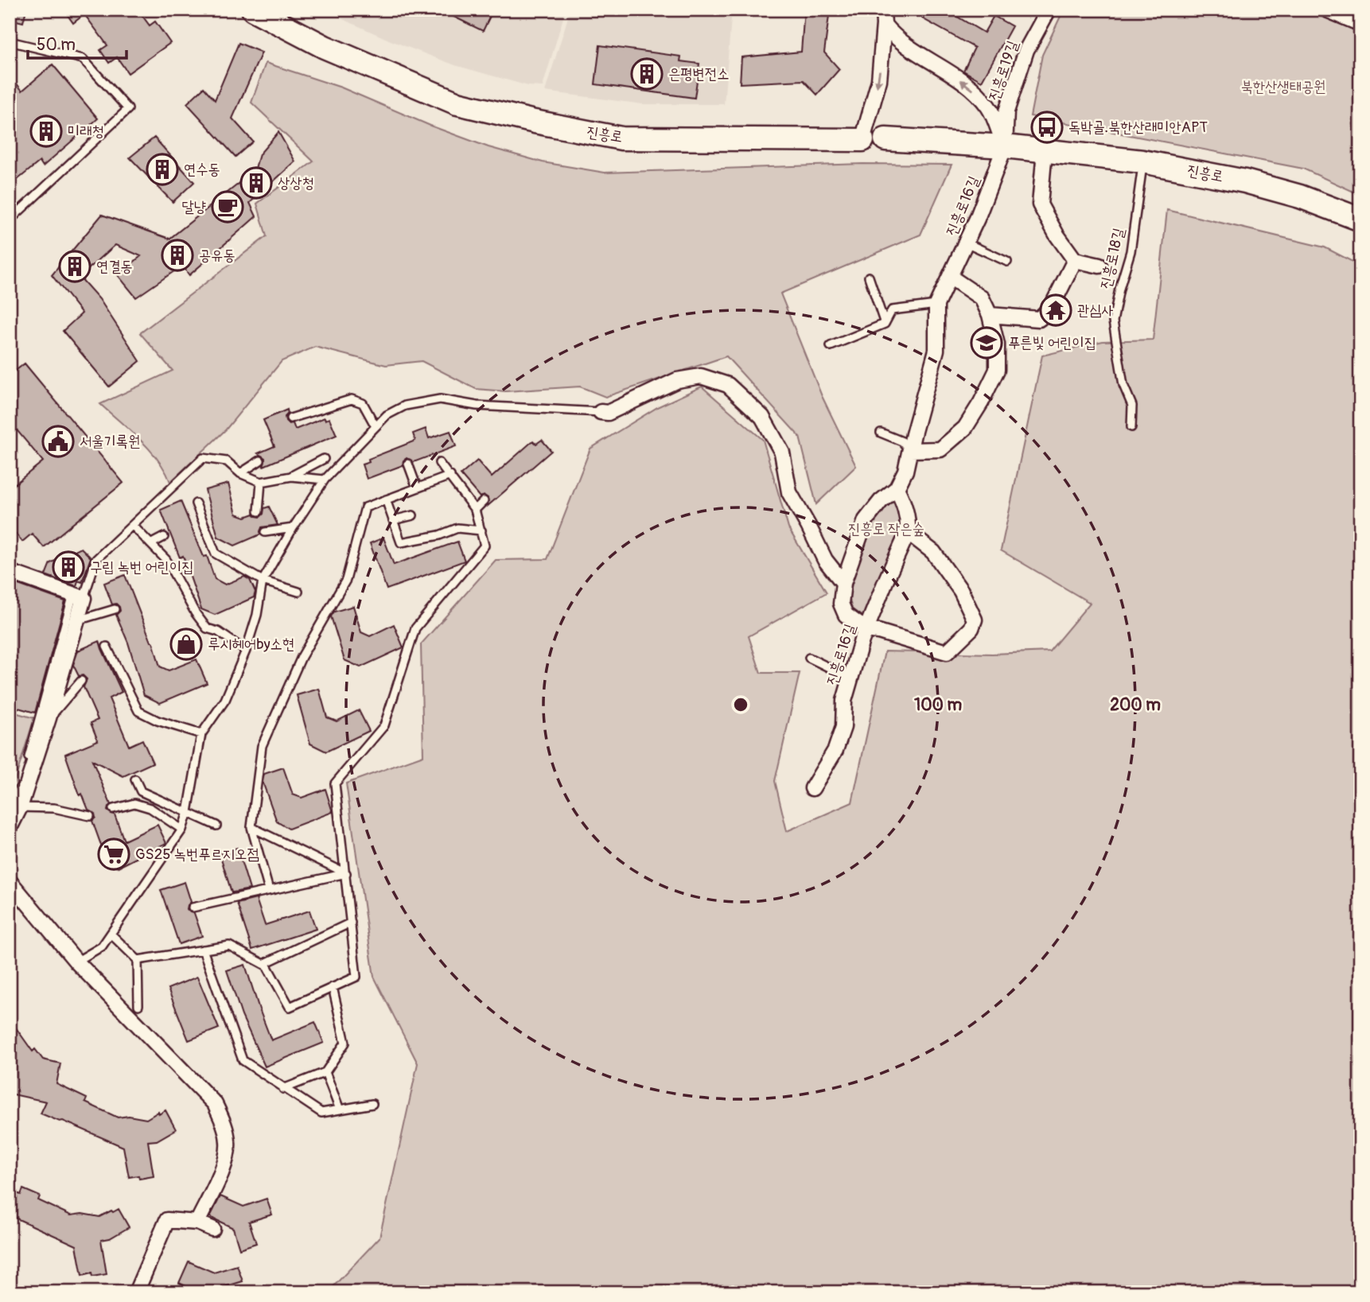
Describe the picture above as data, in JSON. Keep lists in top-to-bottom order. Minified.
{"streets":{"main road":["진흥로"],"street":["진흥로19길","진흥로16길"],"lane":["진흥로18길"]},"crossings":[["진흥로19길","진흥로"],["진흥로19길","진흥로16길"],["진흥로","진흥로16길"],["진흥로","진흥로18길"]],"parks":["북한산생태공원","진흥로 작은숲"],"places":{"building":["은평변전소","미래청","연수동","상상청","공유동","연결동","구립 녹번 어린이집"],"bus stop":["독박골.북한산래미안APT"],"cafe":["달냥"],"temple":["관심사"],"school or university":["푸른빛 어린이집"],"public building":["서울기록원"],"shop":["루시헤어by소현"],"supermarket":["GS25 녹번푸르지오점"]},"scale_bar":"50 m","rings":["100 m","200 m"]}
